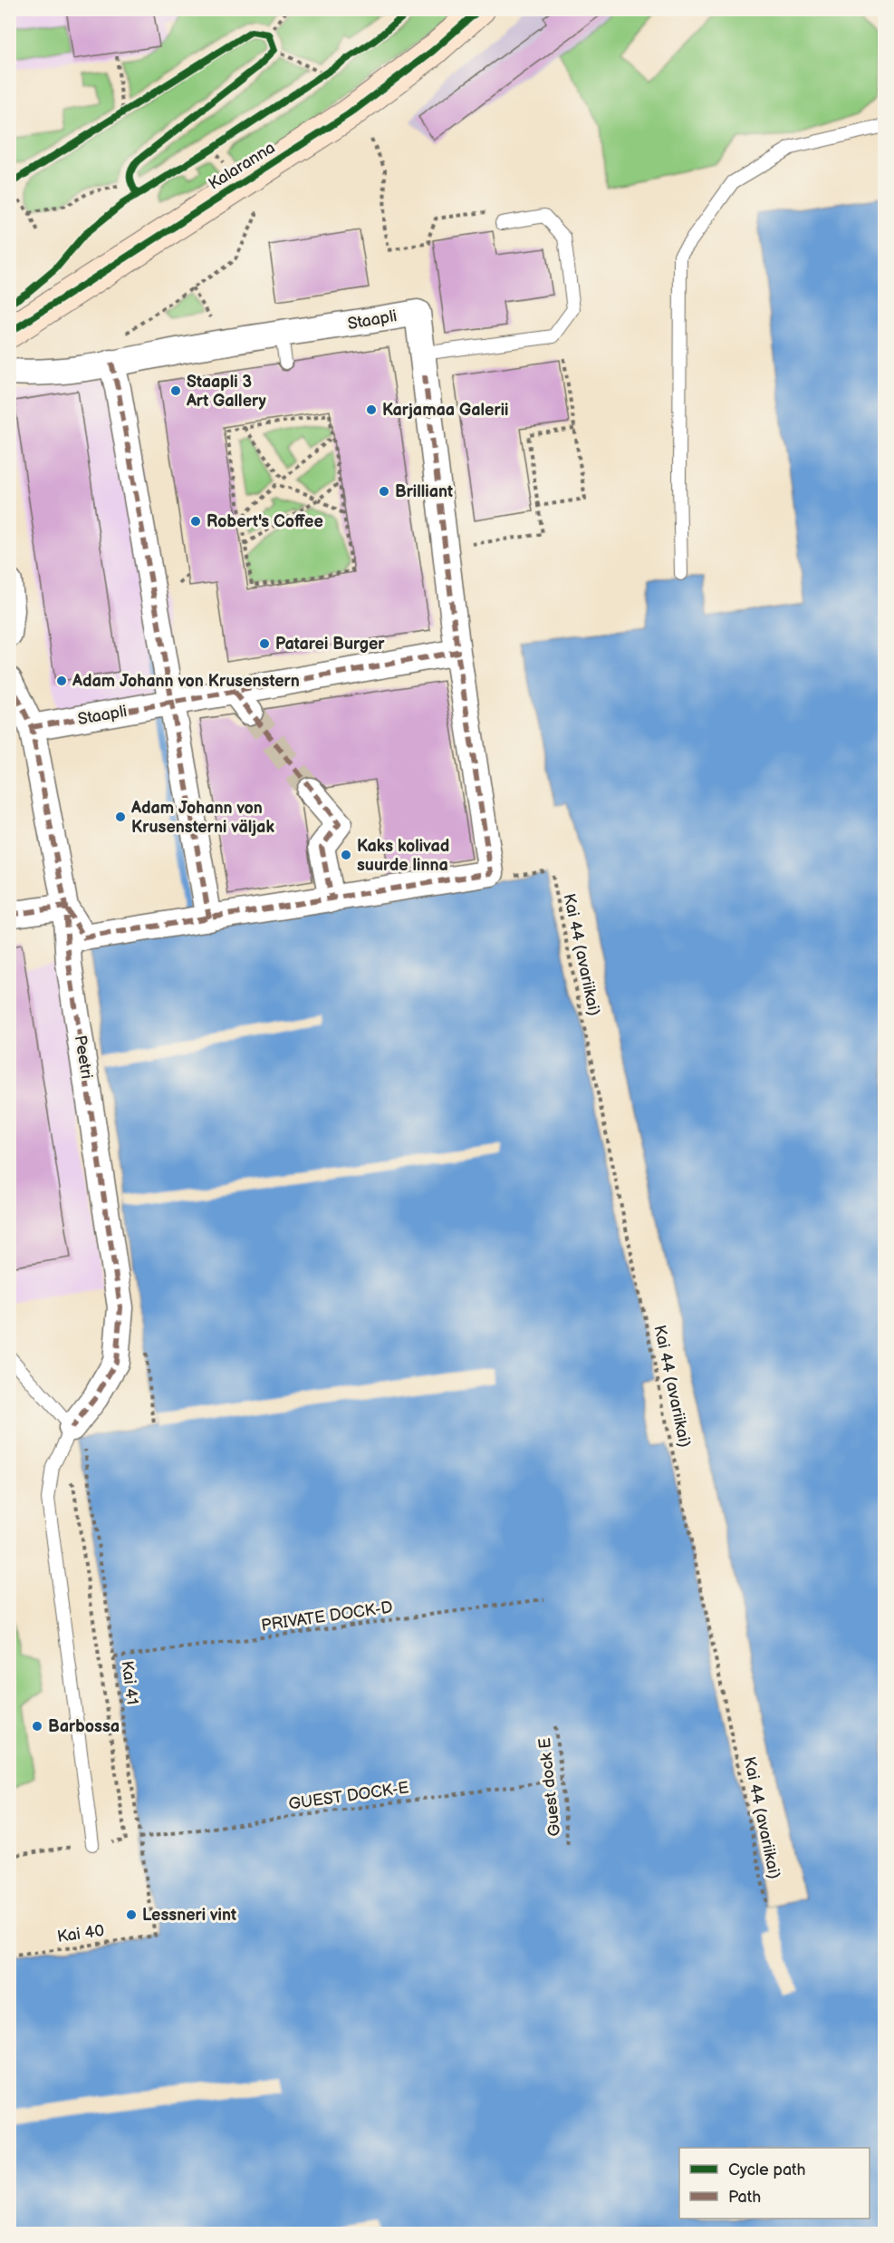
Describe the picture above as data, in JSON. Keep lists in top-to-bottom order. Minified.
{"streets":{"street":["Kalaranna","Staapli","Peetri"],"path":["Kai 44 (avariikai)","PRIVATE DOCK-D","Kai 41","Guest dock E","GUEST DOCK-E","Kai 40"]},"crossings":[["Staapli","Peetri"],["Peetri","Kai 41"],["PRIVATE DOCK-D","Kai 41"],["Kai 41","GUEST DOCK-E"],["Kai 41","Kai 40"],["Guest dock E","GUEST DOCK-E"]],"places":["Staapli 3 Art Gallery","Karjamaa Galerii","Brilliant","Robert's Coffee","Patarei Burger","Adam Johann von Krusenstern","Adam Johann von Krusensterni väljak","Kaks kolivad suurde linna","Barbossa","Lessneri vint"],"legend":["Cycle path","Path"]}
